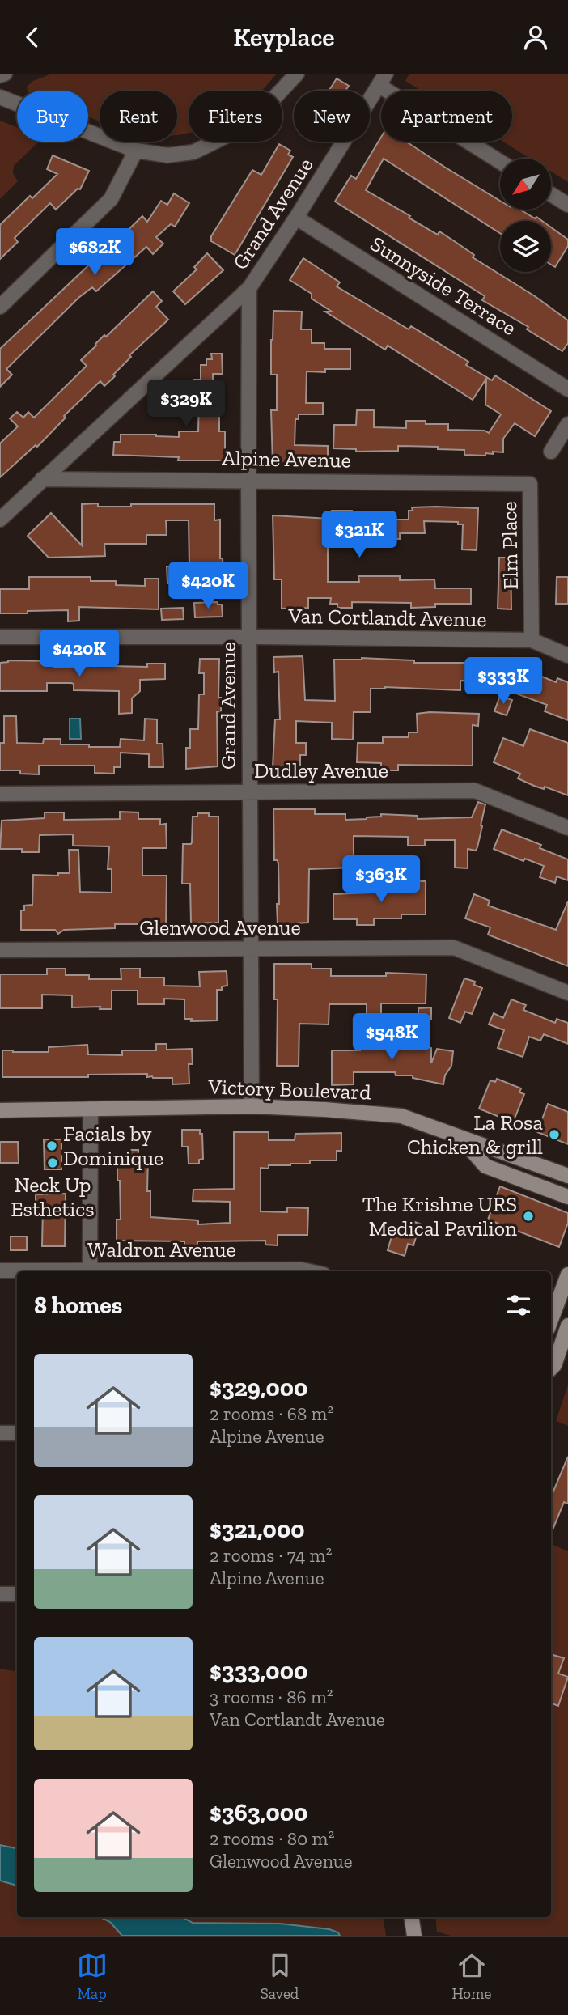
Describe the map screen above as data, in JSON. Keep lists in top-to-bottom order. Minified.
{"streets":{"main road":["Victory Boulevard"],"street":["Grand Avenue","Sunnyside Terrace","Alpine Avenue","Elm Place","Van Cortlandt Avenue","Dudley Avenue","Glenwood Avenue","Waldron Avenue"]},"crossings":[["Grand Avenue","Sunnyside Terrace"],["Grand Avenue","Alpine Avenue"],["Grand Avenue","Van Cortlandt Avenue"],["Grand Avenue","Dudley Avenue"],["Grand Avenue","Glenwood Avenue"],["Grand Avenue","Victory Boulevard"],["Alpine Avenue","Elm Place"],["Elm Place","Van Cortlandt Avenue"]],"places":["La Rosa Chicken & grill","Facials by Dominique","Neck Up Esthetics","The Krishne URS Medical Pavilion"],"north":"bottom left","page":{"header":"Keyplace","chip":["Buy","Rent","Filters","New","Apartment"],"price":["$682K","$329K","$321K","$420K","$420K","$333K","$363K","$548K"],"heading":"8 homes","list":[{"name":"$329,000","note":"2 rooms · 68 m² · Alpine Avenue"},{"name":"$321,000","note":"2 rooms · 74 m² · Alpine Avenue"},{"name":"$333,000","note":"3 rooms · 86 m² · Van Cortlandt Avenue"},{"name":"$363,000","note":"2 rooms · 80 m² · Glenwood Avenue"}],"tabs":["Map","Saved","Home"]}}
